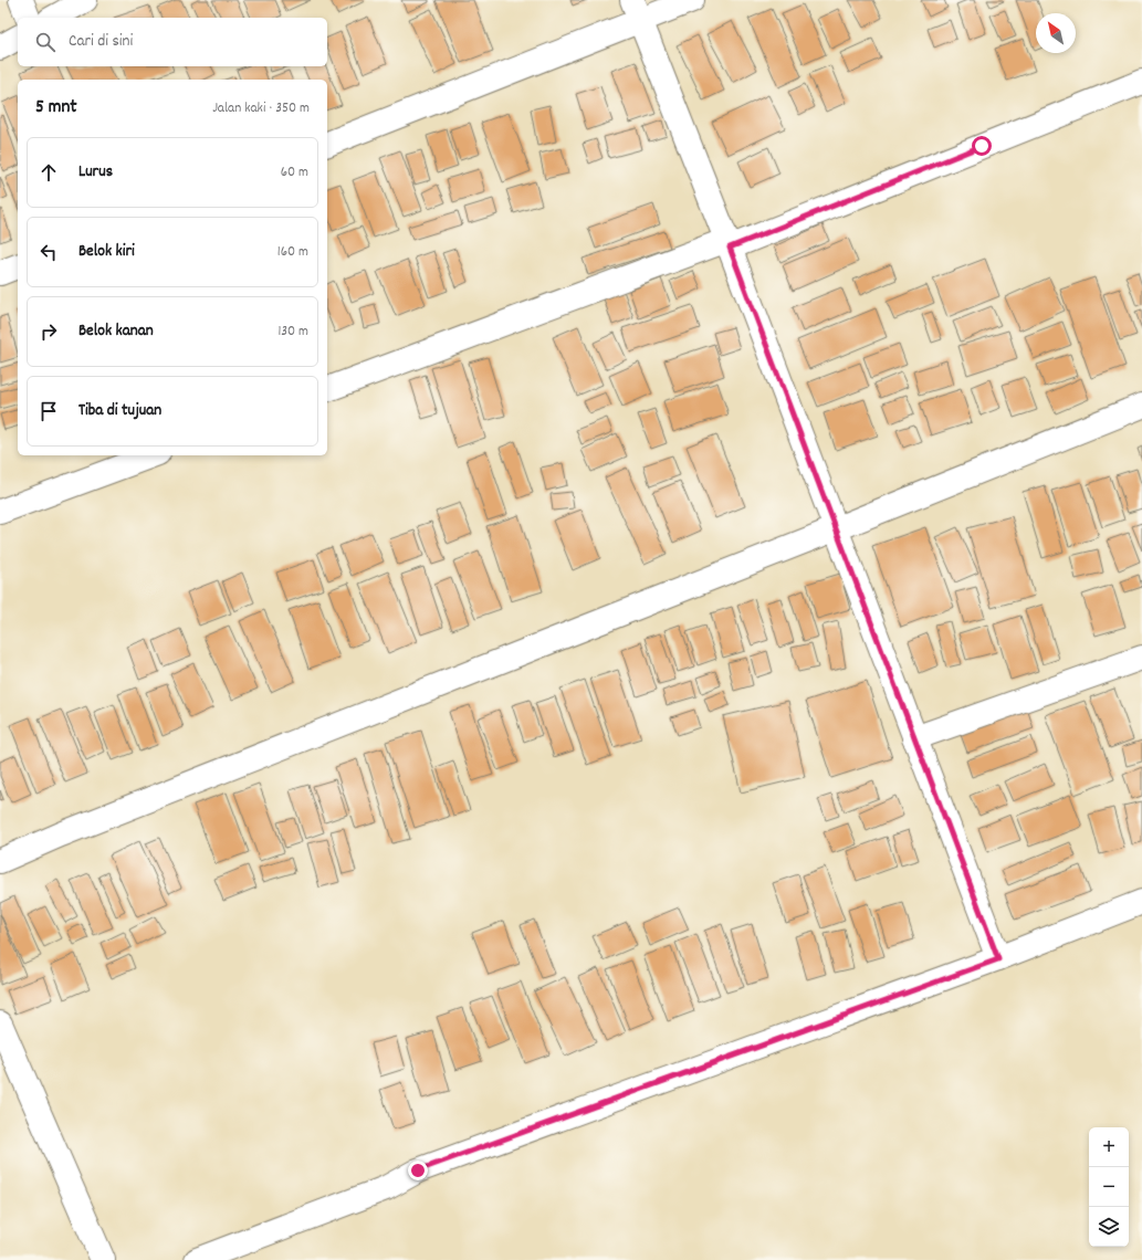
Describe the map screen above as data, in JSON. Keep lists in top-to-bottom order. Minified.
{"north":"top left","page":{"search":"Cari di sini","heading":["5 mnt","Jalan kaki · 350 m"],"list":[["Lurus","60 m"],["Belok kiri","160 m"],["Belok kanan","130 m"],"Tiba di tujuan"],"map_buttons":["+","−"]}}
